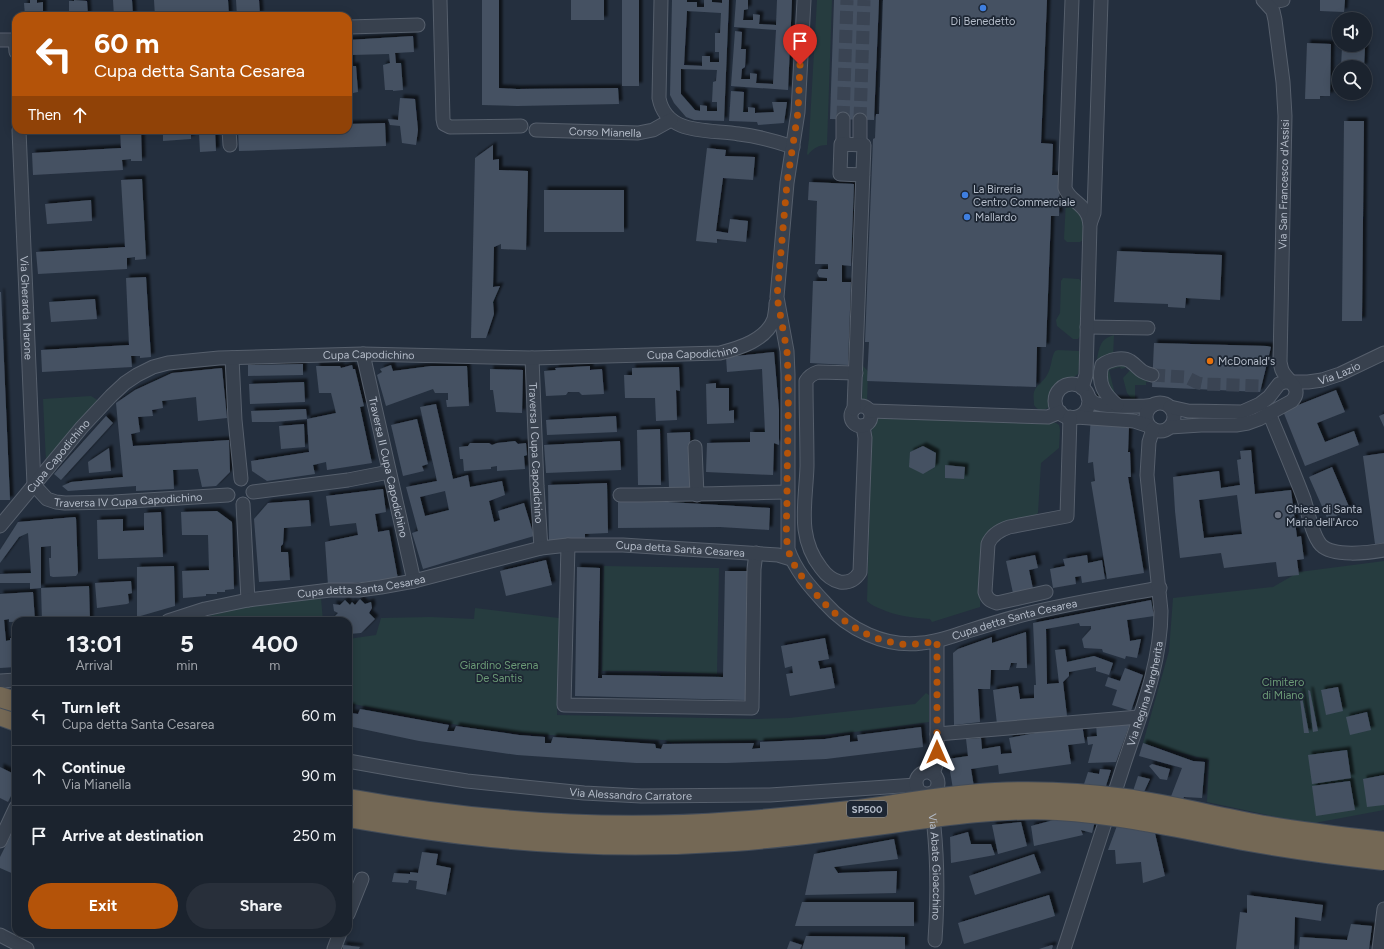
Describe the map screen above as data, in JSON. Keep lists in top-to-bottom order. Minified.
{"streets":{"highway":["SP500"],"street":["Corso Mianella","Via San Francesco d'Assisi","Via Gherarda Marone","Cupa Capodichino","Via Lazio","Traversa I Cupa Capodichino","Traversa II Cupa Capodichino","Traversa IV Cupa Capodichino","Cupa detta Santa Cesarea","Via Regina Margherita","Via Alessandro Carratore","Via Abate Gioacchino"]},"crossings":[["Via San Francesco d'Assisi","Via Lazio"],["Via Gherarda Marone","Cupa Capodichino"],["Via Gherarda Marone","Traversa IV Cupa Capodichino"],["Cupa Capodichino","Traversa I Cupa Capodichino"],["Cupa Capodichino","Traversa II Cupa Capodichino"],["Cupa Capodichino","Traversa IV Cupa Capodichino"],["Traversa I Cupa Capodichino","Cupa detta Santa Cesarea"],["Traversa II Cupa Capodichino","Cupa detta Santa Cesarea"],["Cupa detta Santa Cesarea","Via Regina Margherita"],["Cupa detta Santa Cesarea","Via Abate Gioacchino"],["Via Alessandro Carratore","Via Abate Gioacchino"]],"parks":["Giardino Serena De Santis","Cimitero di Miano"],"places":["Di Benedetto","La Birreria Centro Commerciale","Mallardo","McDonald's","Chiesa di Santa Maria dell'Arco"],"page":{"turn":["60 m","Cupa detta Santa Cesarea"],"then":"Then","eta":["13:01","Arrival","5","min","400","m"],"list":[{"name":"Turn left","note":"Cupa detta Santa Cesarea","value":"60 m"},{"name":"Continue","note":"Via Mianella","value":"90 m"},{"name":"Arrive at destination","value":"250 m"}],"buttons":["Exit","Share"]}}
